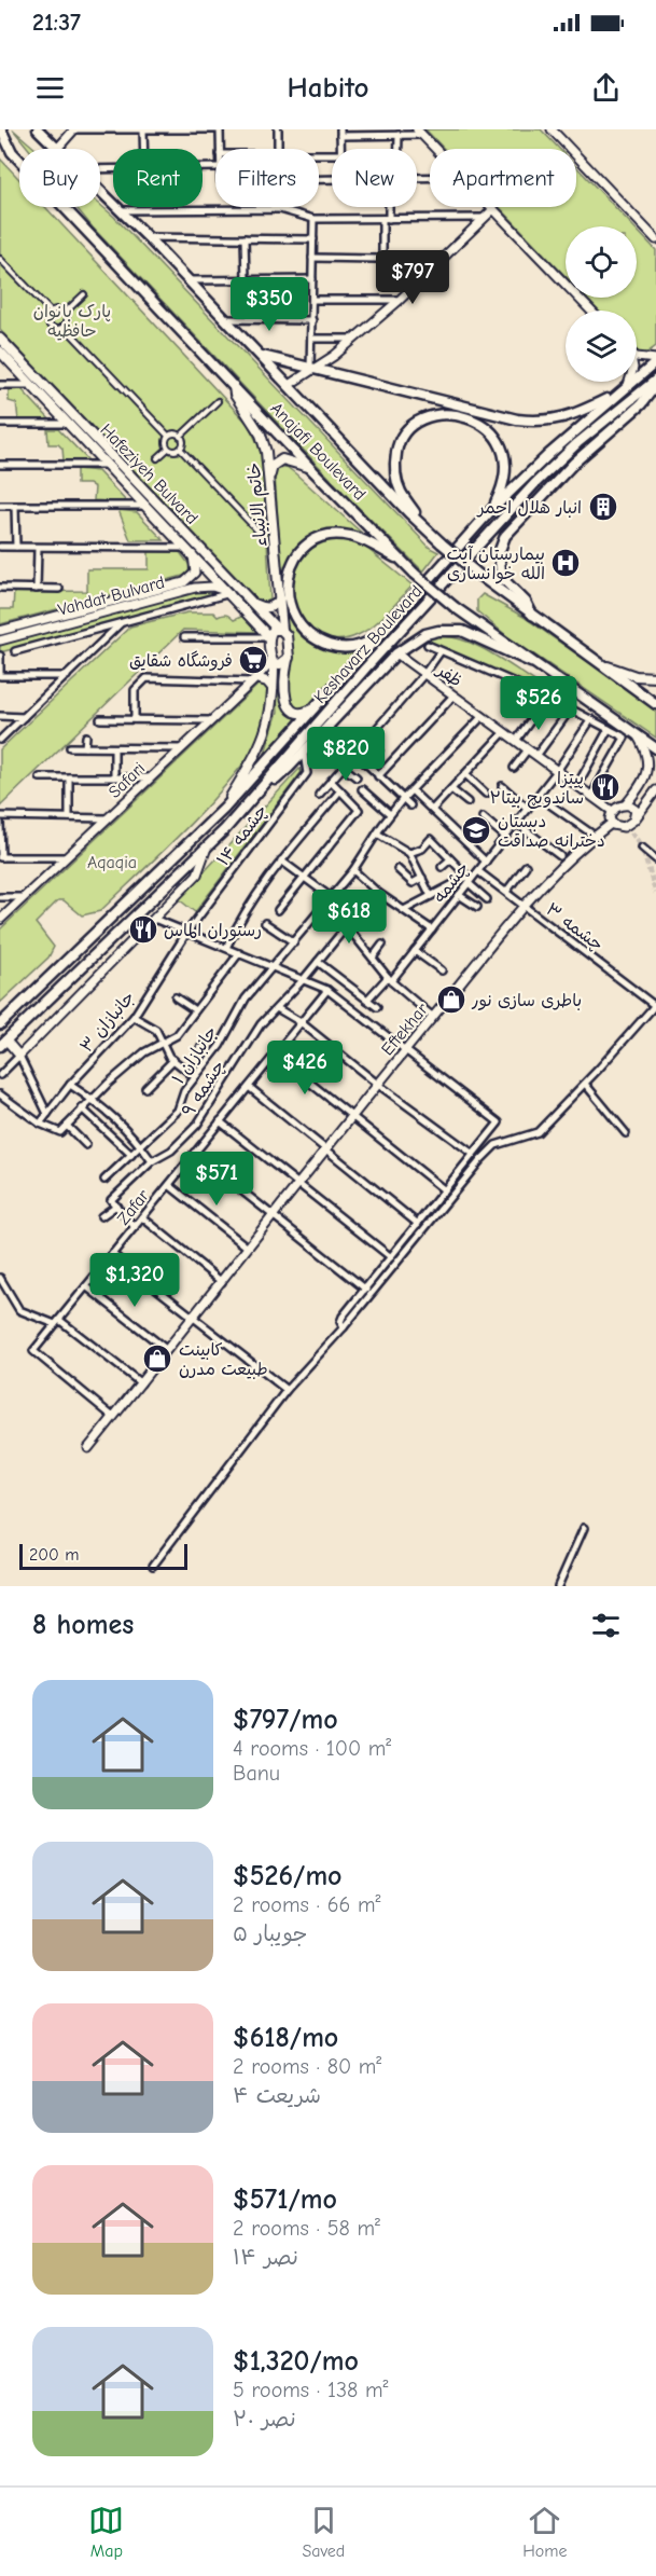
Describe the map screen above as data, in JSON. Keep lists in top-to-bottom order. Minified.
{"streets":{"main road":["Anajafi Boulevard","Hafeziyeh Bulvard","خاتم الانبیاء","Keshavarz Boulevard"],"street":["Vahdat Bulvard","ظفر","Safari","چشمه ۱۴","چشمه","چشمه ۳","جانبازان ۳","Eftekhar","جانبازان ۱","چشمه ۹","Zafar"]},"crossings":[["Anajafi Boulevard","خاتم الانبیاء"],["Hafeziyeh Bulvard","خاتم الانبیاء"],["Hafeziyeh Bulvard","Vahdat Bulvard"],["خاتم الانبیاء","Keshavarz Boulevard"],["ظفر","چشمه"],["ظفر","Eftekhar"],["ظفر","جانبازان ۱"],["چشمه ۱۴","جانبازان ۳"],["چشمه","چشمه ۳"],["چشمه ۳","Eftekhar"],["Eftekhar","Zafar"]],"parks":["پارک بانوان حافظیه","Aqaqia"],"places":{"building":["انبار هلال احمر"],"hospital":["بیمارستان آیت الله خوانساری"],"supermarket":["فروشگاه شقایق"],"restaurant":["پیتزا ساندویچ بیتا۲","رستوران الماس"],"school or university":["دبستان دخترانه صداقت"],"shop":["باطری سازی نور","کابینت طبیعت مدرن"]},"scale_bar":"200 m","page":{"status":"21:37","header":"Habito","chip":["Buy","Rent","Filters","New","Apartment"],"price":["$797","$350","$526","$820","$618","$426","$571","$1,320"],"scale":"200 m","heading":"8 homes","list":[{"name":"$797/mo","note":"4 rooms · 100 m² · Banu"},{"name":"$526/mo","note":"2 rooms · 66 m² · جویبار ۵"},{"name":"$618/mo","note":"2 rooms · 80 m² · شریعت ۴"},{"name":"$571/mo","note":"2 rooms · 58 m² · نصر ۱۴"},{"name":"$1,320/mo","note":"5 rooms · 138 m² · نصر ۲۰"}],"tabs":["Map","Saved","Home"]}}
